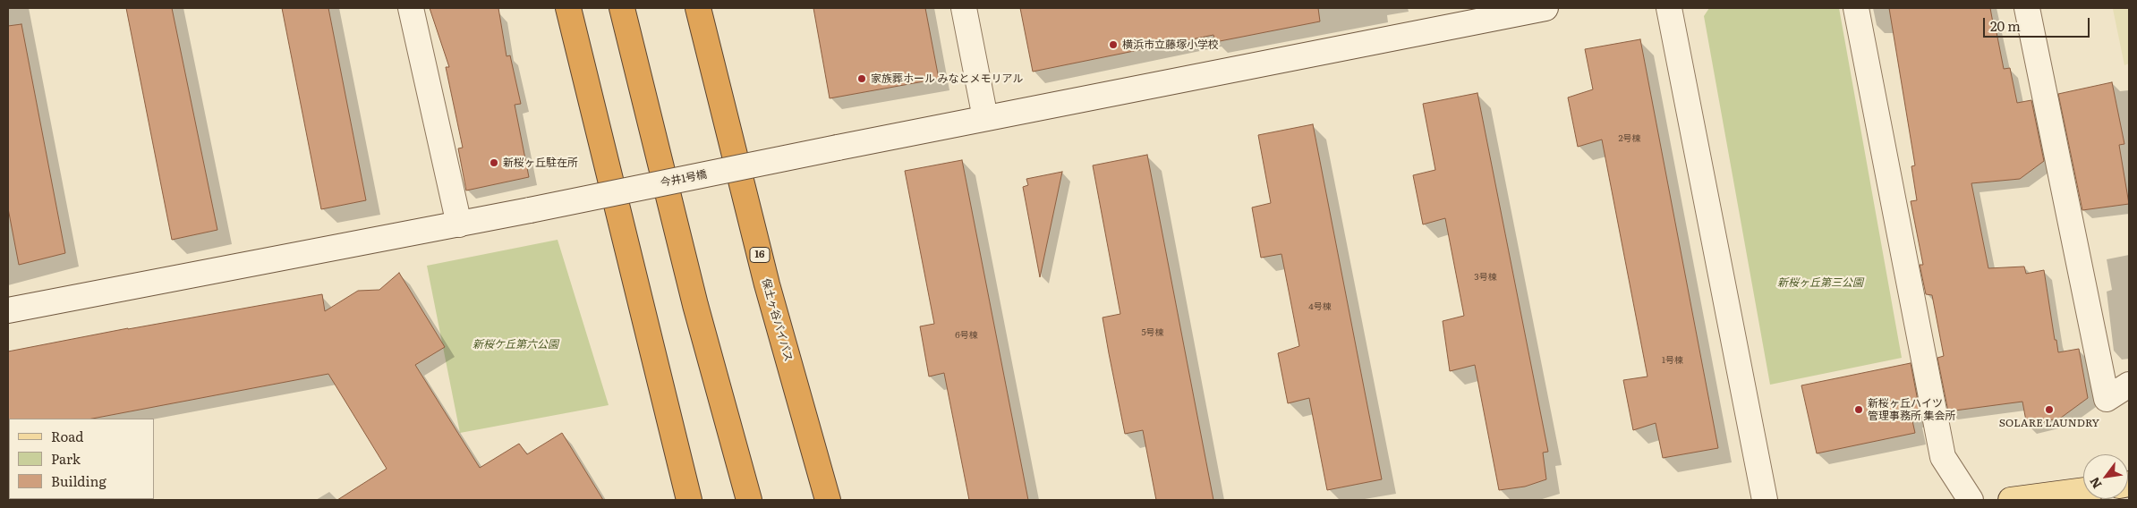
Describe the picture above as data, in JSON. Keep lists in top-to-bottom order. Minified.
{"streets":{"highway":["16","保土ヶ谷バイパス"],"street":["今井1号橋"]},"parks":["新桜ヶ丘第三公園","新桜ケ丘第六公園"],"places":["横浜市立藤塚小学校","家族葬ホール みなとメモリアル","新桜ヶ丘駐在所","新桜ヶ丘ハイツ 管理事務所 集会所","SOLARE LAUNDRY"],"house_numbers":["2号棟","3号棟","4号棟","5号棟","6号棟","1号棟"],"legend":["Road","Park","Building"],"scale_bar":"20 m","north":"bottom left"}
